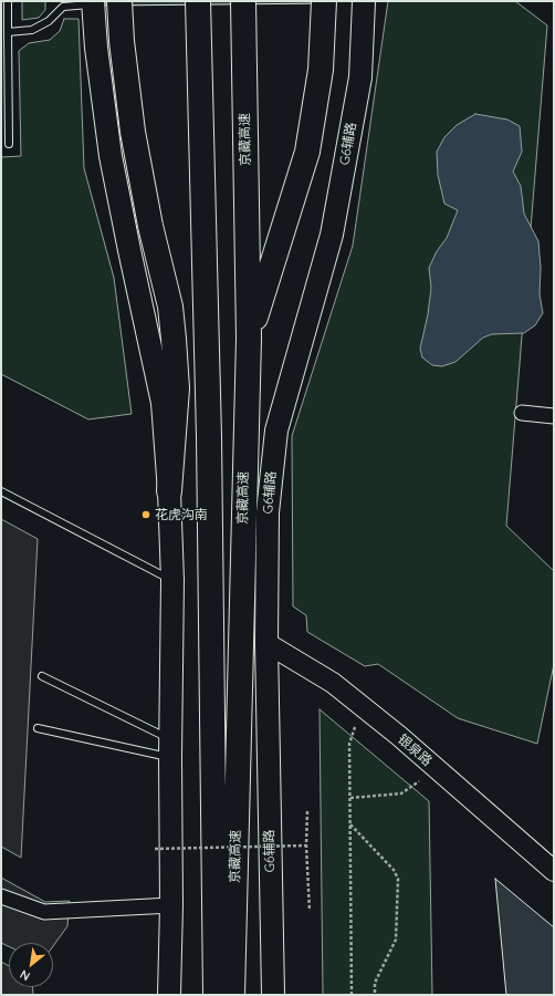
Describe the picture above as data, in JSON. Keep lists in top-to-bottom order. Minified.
{"streets":{"highway":["京藏高速"],"main road":["G6辅路","银泉路"]},"crossings":[["G6辅路","银泉路"]],"places":["花虎沟南"],"north":"bottom left"}
